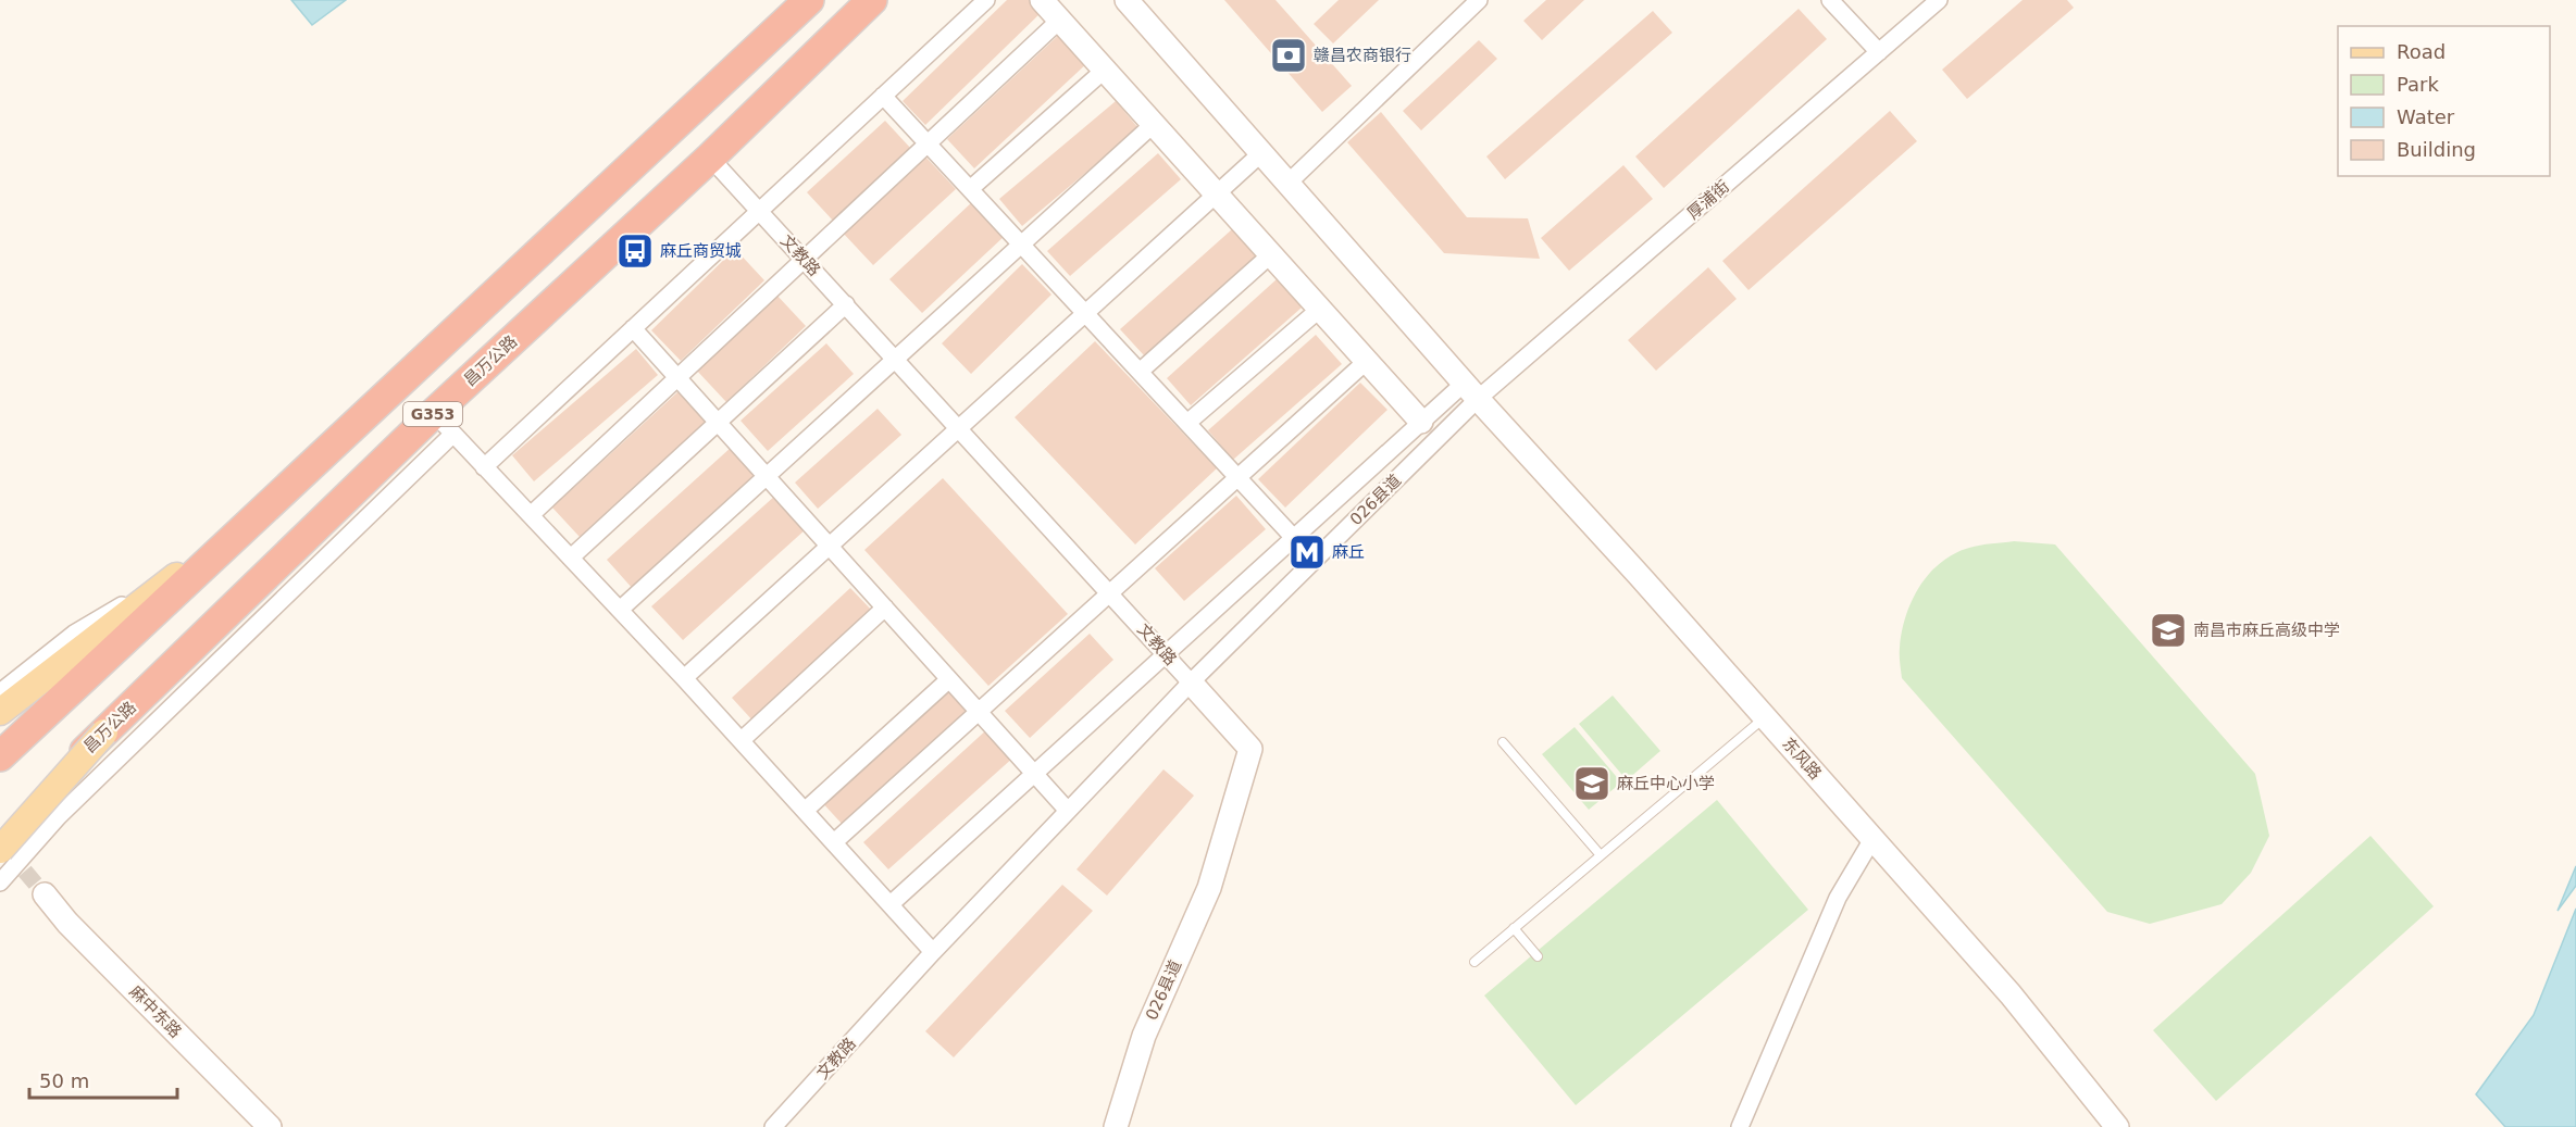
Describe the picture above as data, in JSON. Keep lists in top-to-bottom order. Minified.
{"streets":{"highway":["昌万公路","G353"],"main road":["026县道","东风路","麻中东路"],"street":["厚浦街","文教路"]},"crossings":[["厚浦街","026县道"],["厚浦街","东风路"],["文教路","昌万公路"],["文教路","026县道"],["026县道","东风路"]],"places":{"bank":["赣昌农商银行"],"bus stop":["麻丘商贸城"],"metro station":["麻丘"],"school or university":["南昌市麻丘高级中学","麻丘中心小学"]},"legend":["Road","Park","Water","Building"],"scale_bar":"50 m"}
